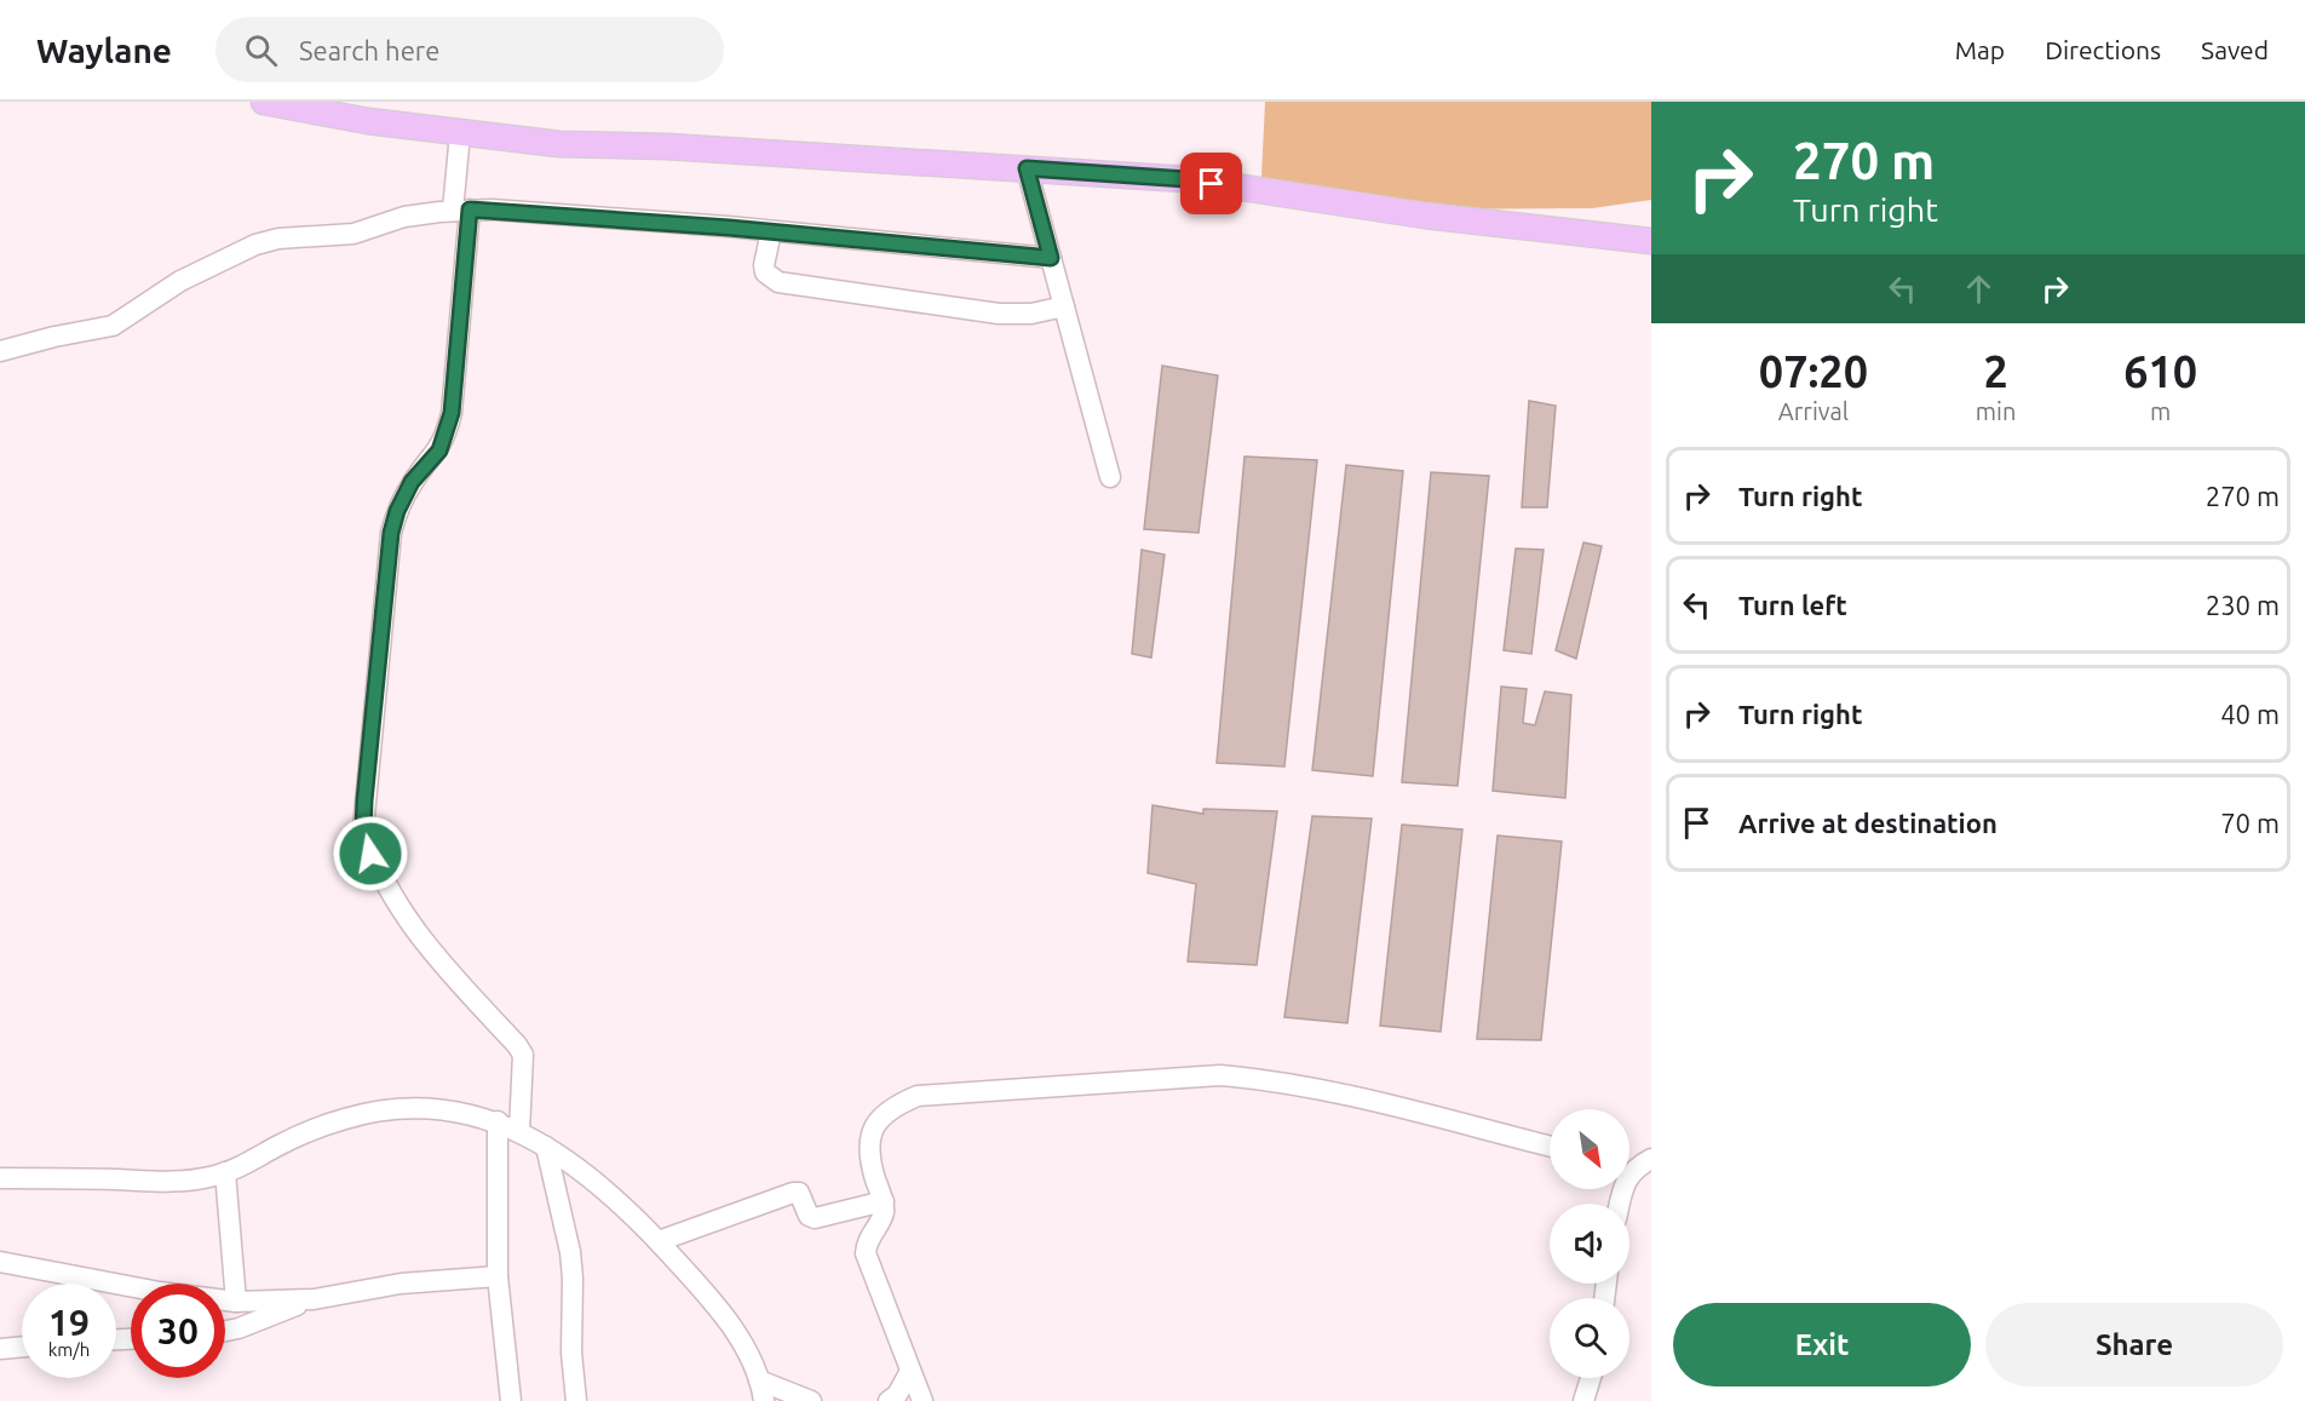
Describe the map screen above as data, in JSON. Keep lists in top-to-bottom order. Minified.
{"north":"bottom right","page":{"header":"Waylane","search":"Search here","nav":["Map","Directions","Saved"],"turn":["270 m","Turn right"],"eta":["07:20","Arrival","2","min","610","m"],"list":[{"name":"Turn right","value":"270 m"},{"name":"Turn left","value":"230 m"},{"name":"Turn right","value":"40 m"},{"name":"Arrive at destination","value":"70 m"}],"speed":"19 km/h","limit":"30","buttons":["Exit","Share"]}}
